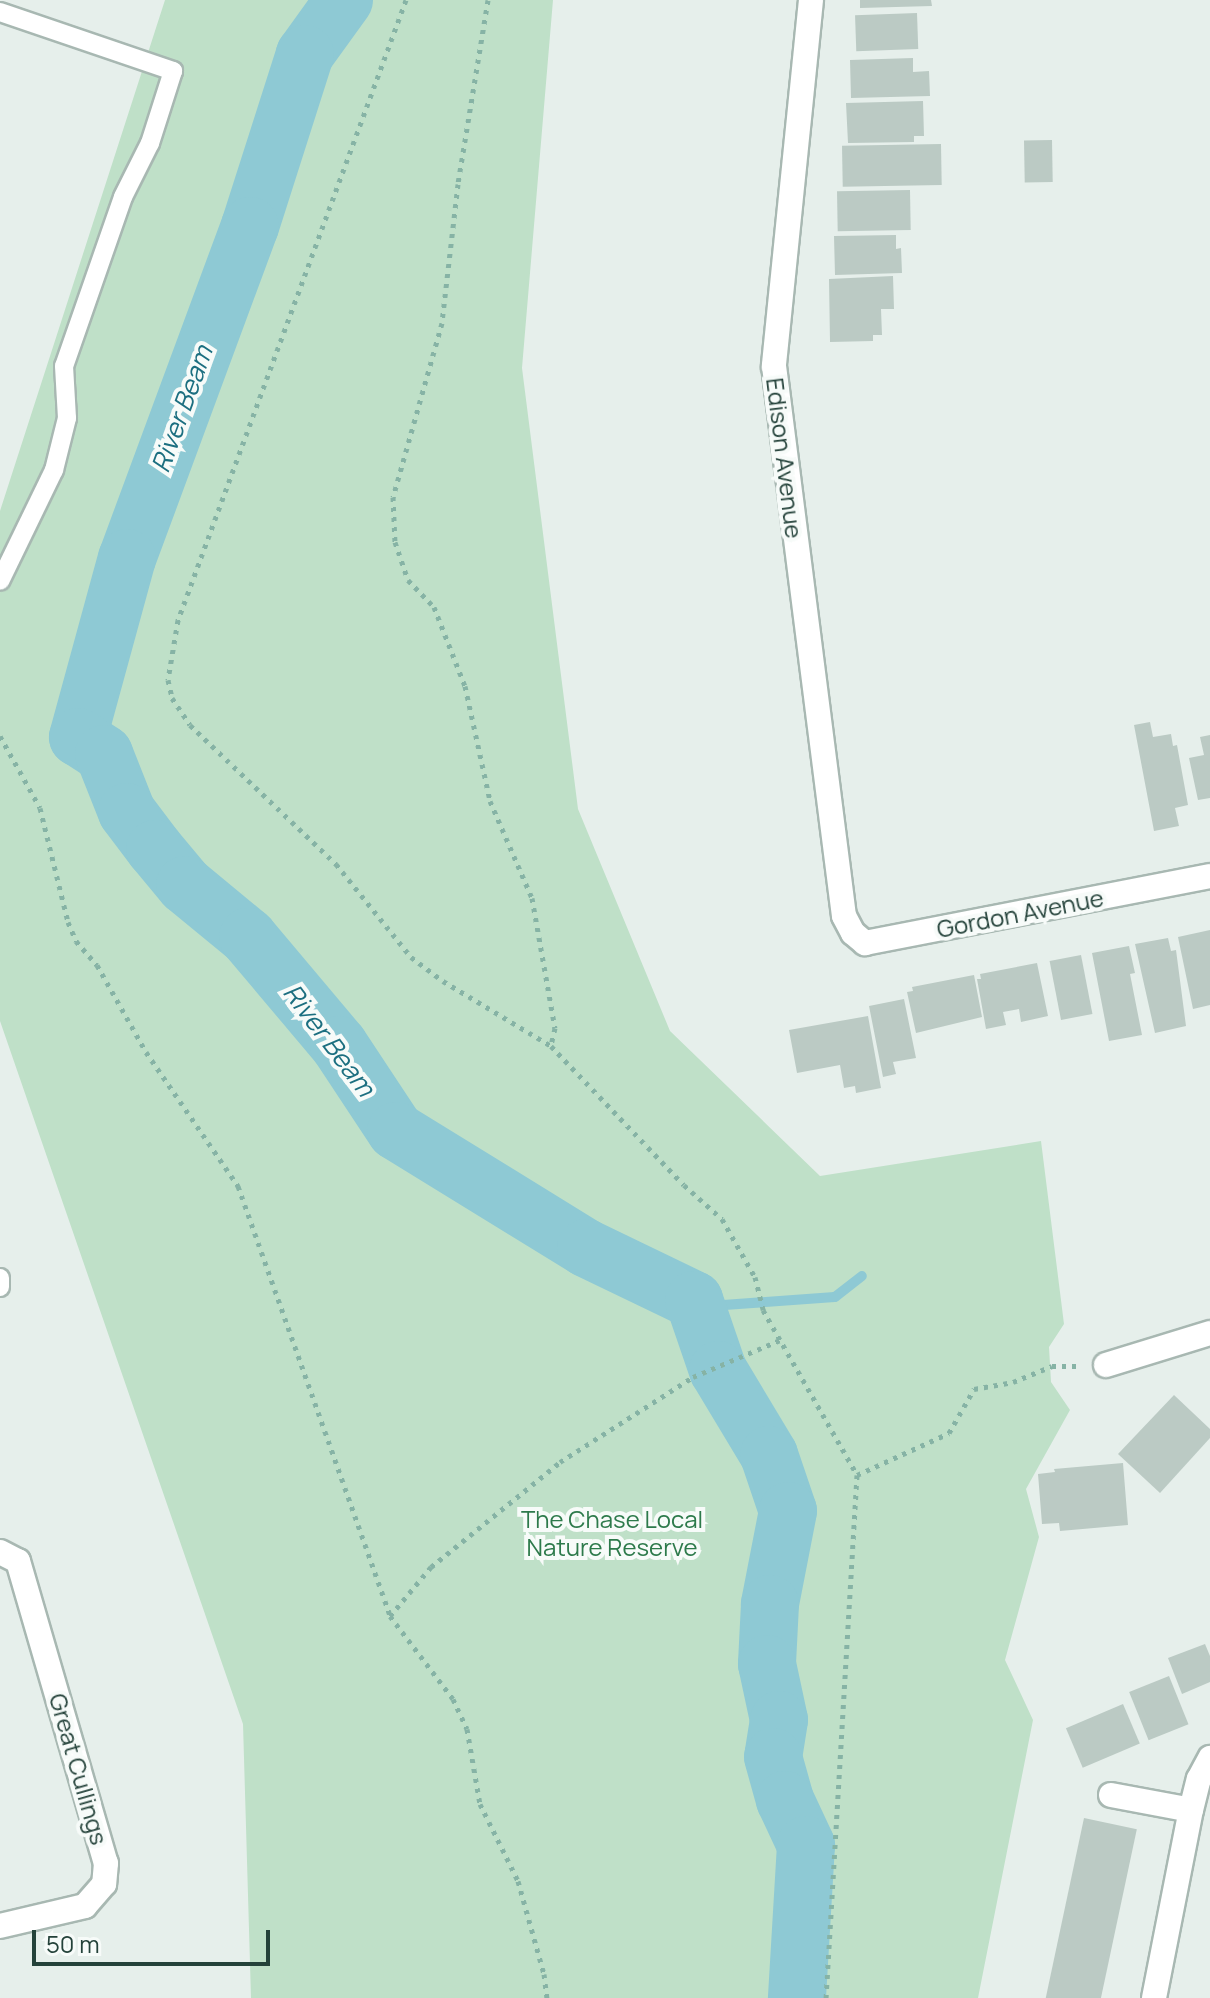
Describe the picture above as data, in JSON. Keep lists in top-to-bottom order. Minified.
{"streets":{"street":["Edison Avenue","Gordon Avenue","Great Cullings"]},"crossings":[["Edison Avenue","Gordon Avenue"]],"water":["River Beam"],"parks":["The Chase Local Nature Reserve"],"scale_bar":"50 m"}
